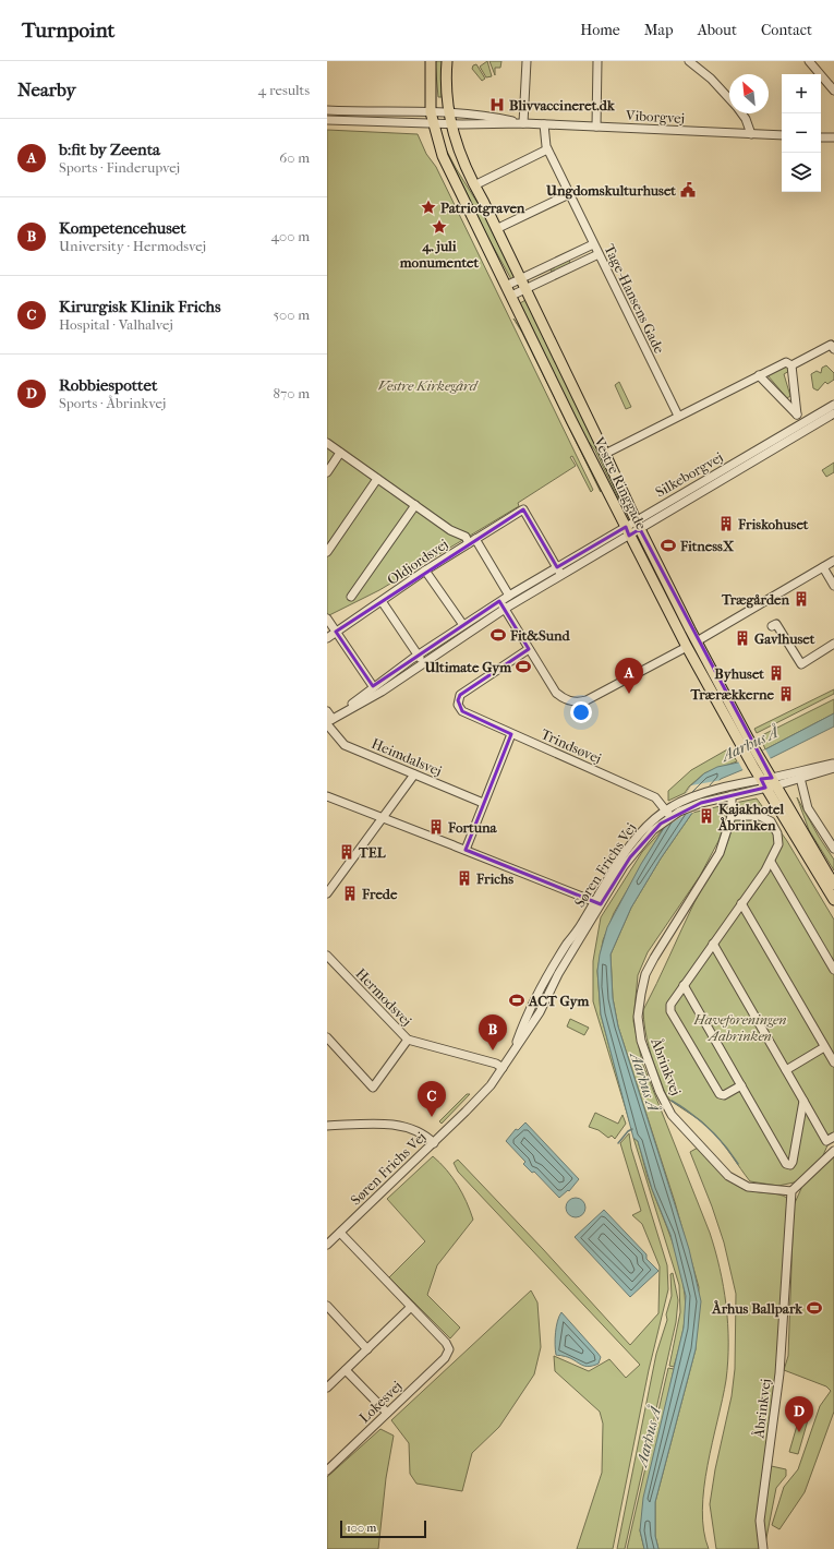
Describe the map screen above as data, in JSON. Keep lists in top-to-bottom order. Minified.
{"streets":{"main road":["Vestre Ringgade"],"street":["Viborgvej","Tage-Hansens Gade","Silkeborgvej","Oldjordsvej","Trindsøvej","Heimdalsvej","Søren Frichs Vej","Hermodsvej","Åbrinkvej","Lokesvej"]},"crossings":[["Viborgvej","Tage-Hansens Gade"],["Viborgvej","Vestre Ringgade"],["Silkeborgvej","Vestre Ringgade"],["Silkeborgvej","Oldjordsvej"],["Silkeborgvej","Heimdalsvej"],["Vestre Ringgade","Søren Frichs Vej"],["Trindsøvej","Søren Frichs Vej"],["Søren Frichs Vej","Hermodsvej"],["Søren Frichs Vej","Åbrinkvej"]],"water":["Aarhus Å"],"parks":["Vestre Kirkegård","Haveforeningen Aabrinken"],"places":{"hospital":["Blivvaccineret.dk"],"public building":["Ungdomskulturhuset"],"place":["Patriotgraven","4. juli monumentet"],"building":["Friskohuset","Trægården","Gavlhuset","Byhuset","Trærækkerne","Kajakhotel Åbrinken","Fortuna","TEL","Frichs","Frede"],"sports":["FitnessX","Fit&Sund","Ultimate Gym","ACT Gym","Århus Ballpark"]},"scale_bar":"100 m","north":"top left","page":{"header":"Turnpoint","nav":["Home","Map","About","Contact"],"heading":["Nearby","4 results"],"map_buttons":["+","−"],"list":[{"mark":"A","name":"b:fit by Zeenta","note":"Sports · Finderupvej","value":"60 m"},{"mark":"B","name":"Kompetencehuset","note":"University · Hermodsvej","value":"400 m"},{"mark":"C","name":"Kirurgisk Klinik Frichs","note":"Hospital · Valhalvej","value":"500 m"},{"mark":"D","name":"Robbiespottet","note":"Sports · Åbrinkvej","value":"870 m"}],"pins":["A","B","C","D"],"scale":"100 m"}}
